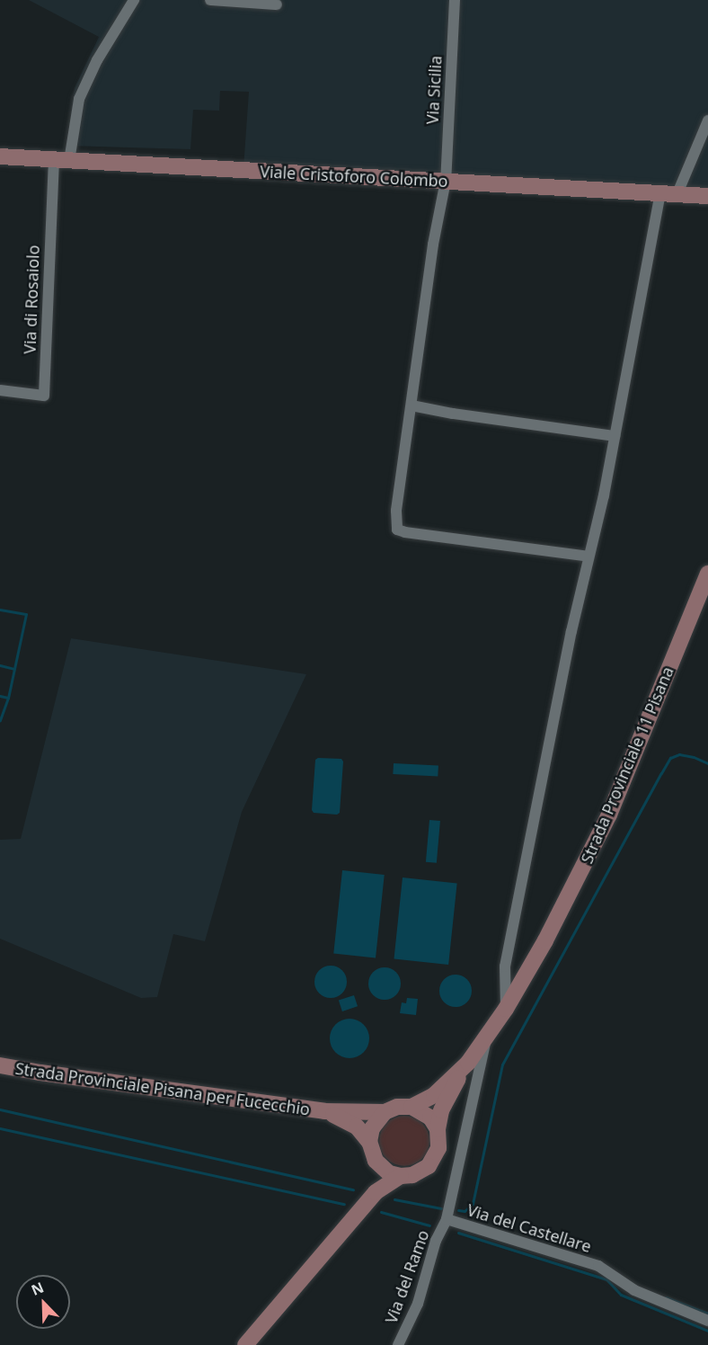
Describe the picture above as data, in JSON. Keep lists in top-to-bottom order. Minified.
{"streets":{"main road":["Viale Cristoforo Colombo","Strada Provinciale 11 Pisana","Strada Provinciale Pisana per Fucecchio"],"street":["Via Sicilia","Via di Rosaiolo","Via del Castellare","Via del Ramo"]},"crossings":[["Via Sicilia","Viale Cristoforo Colombo"],["Viale Cristoforo Colombo","Via di Rosaiolo"],["Strada Provinciale 11 Pisana","Strada Provinciale Pisana per Fucecchio"],["Strada Provinciale 11 Pisana","Via del Castellare"],["Via del Castellare","Via del Ramo"]],"north":"top left"}
